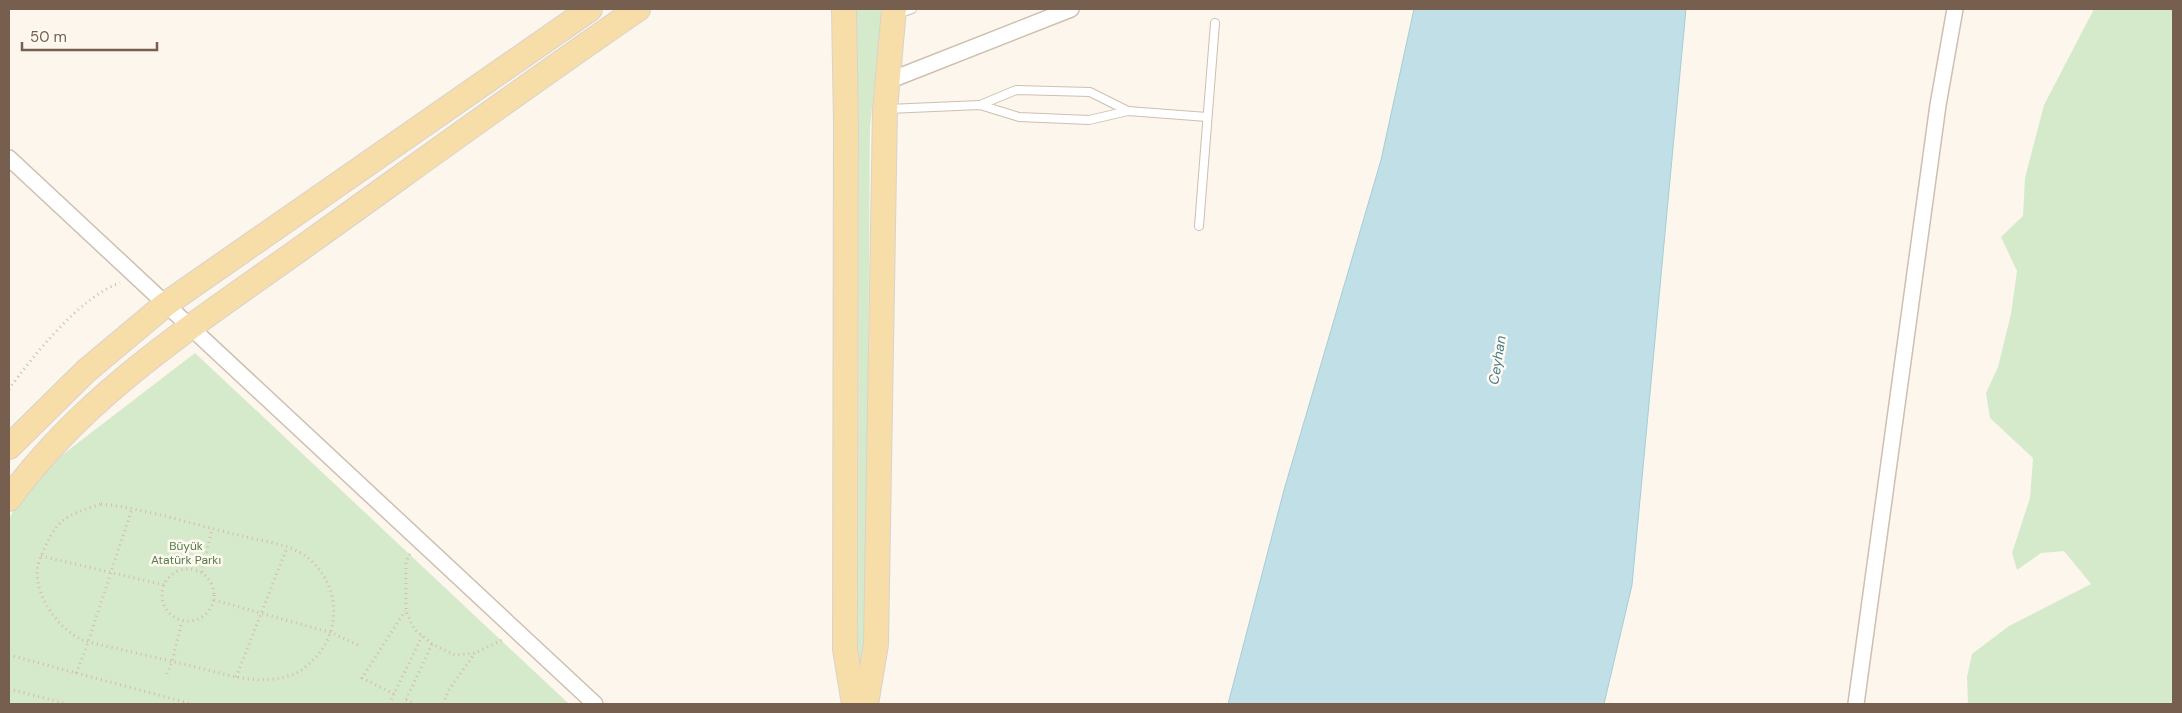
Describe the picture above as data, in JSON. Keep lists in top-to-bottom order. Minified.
{"water":["Ceyhan"],"parks":["Büyük Atatürk Parkı"],"scale_bar":"50 m"}
